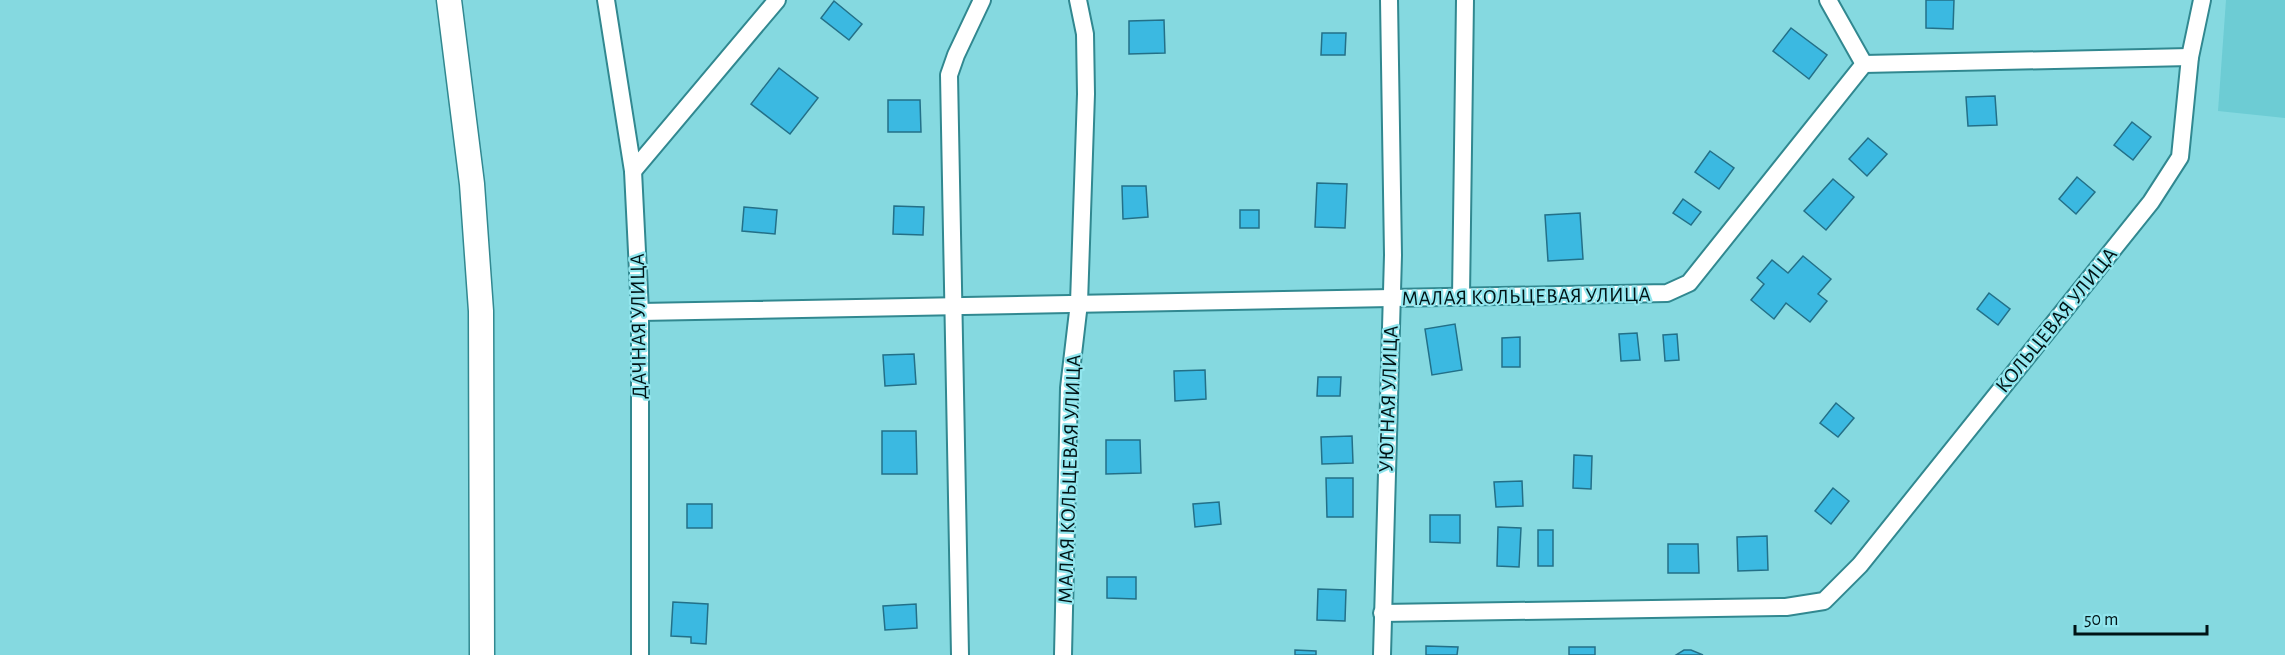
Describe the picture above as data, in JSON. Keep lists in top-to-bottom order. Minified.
{"streets":{"street":["МАЛАЯ КОЛЬЦЕВАЯ УЛИЦА","КОЛЬЦЕВАЯ УЛИЦА","ДАЧНАЯ УЛИЦА","УЮТНАЯ УЛИЦА"]},"crossings":[["МАЛАЯ КОЛЬЦЕВАЯ УЛИЦА","ДАЧНАЯ УЛИЦА"],["МАЛАЯ КОЛЬЦЕВАЯ УЛИЦА","УЮТНАЯ УЛИЦА"],["КОЛЬЦЕВАЯ УЛИЦА","УЮТНАЯ УЛИЦА"]],"scale_bar":"50 m"}
